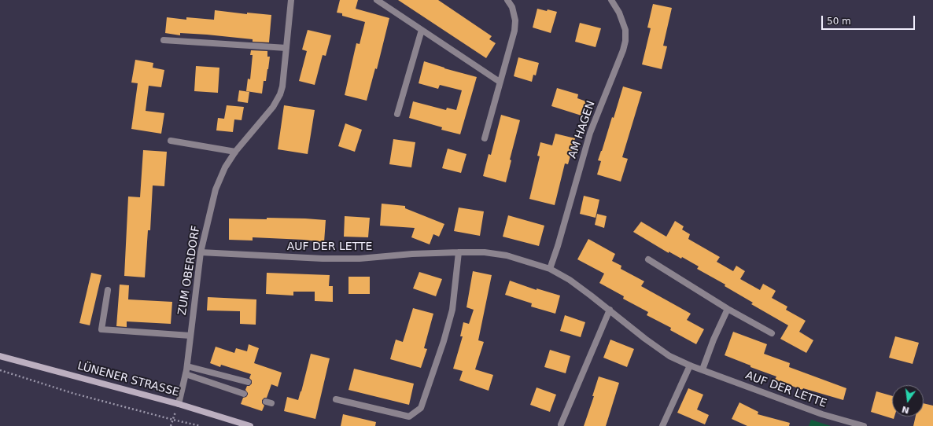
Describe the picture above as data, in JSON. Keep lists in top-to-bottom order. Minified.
{"streets":{"main road":["LÜNENER STRASSE"],"street":["AM HAGEN","AUF DER LETTE","ZUM OBERDORF"]},"crossings":[["AM HAGEN","AUF DER LETTE"],["AUF DER LETTE","ZUM OBERDORF"],["ZUM OBERDORF","LÜNENER STRASSE"]],"scale_bar":"50 m","north":"bottom"}
